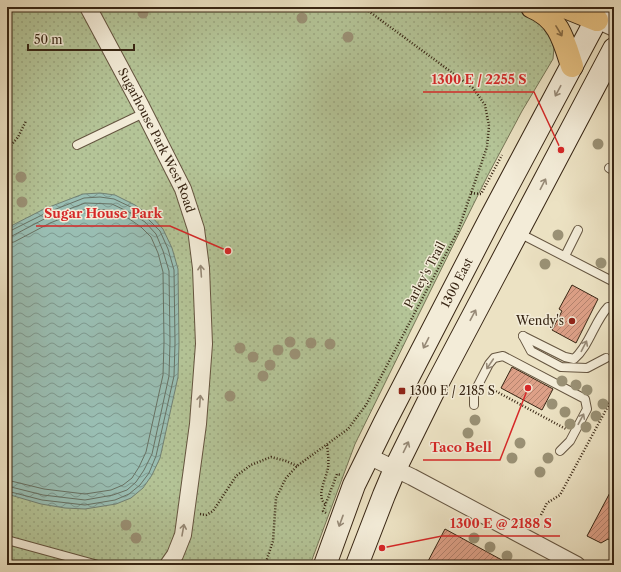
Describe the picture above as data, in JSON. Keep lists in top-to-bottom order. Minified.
{"streets":{"main road":["1300 East"],"street":["Sugarhouse Park West Road"],"path":["Parley's Trail"]},"one_way":["Sugarhouse Park West Road"],"places":{"other":["1300 E / 2255 S","Sugar House Park","Wendy's","Taco Bell","1300 E @ 2188 S"],"transit":["1300 E / 2185 S"]},"scale_bar":"50 m"}
